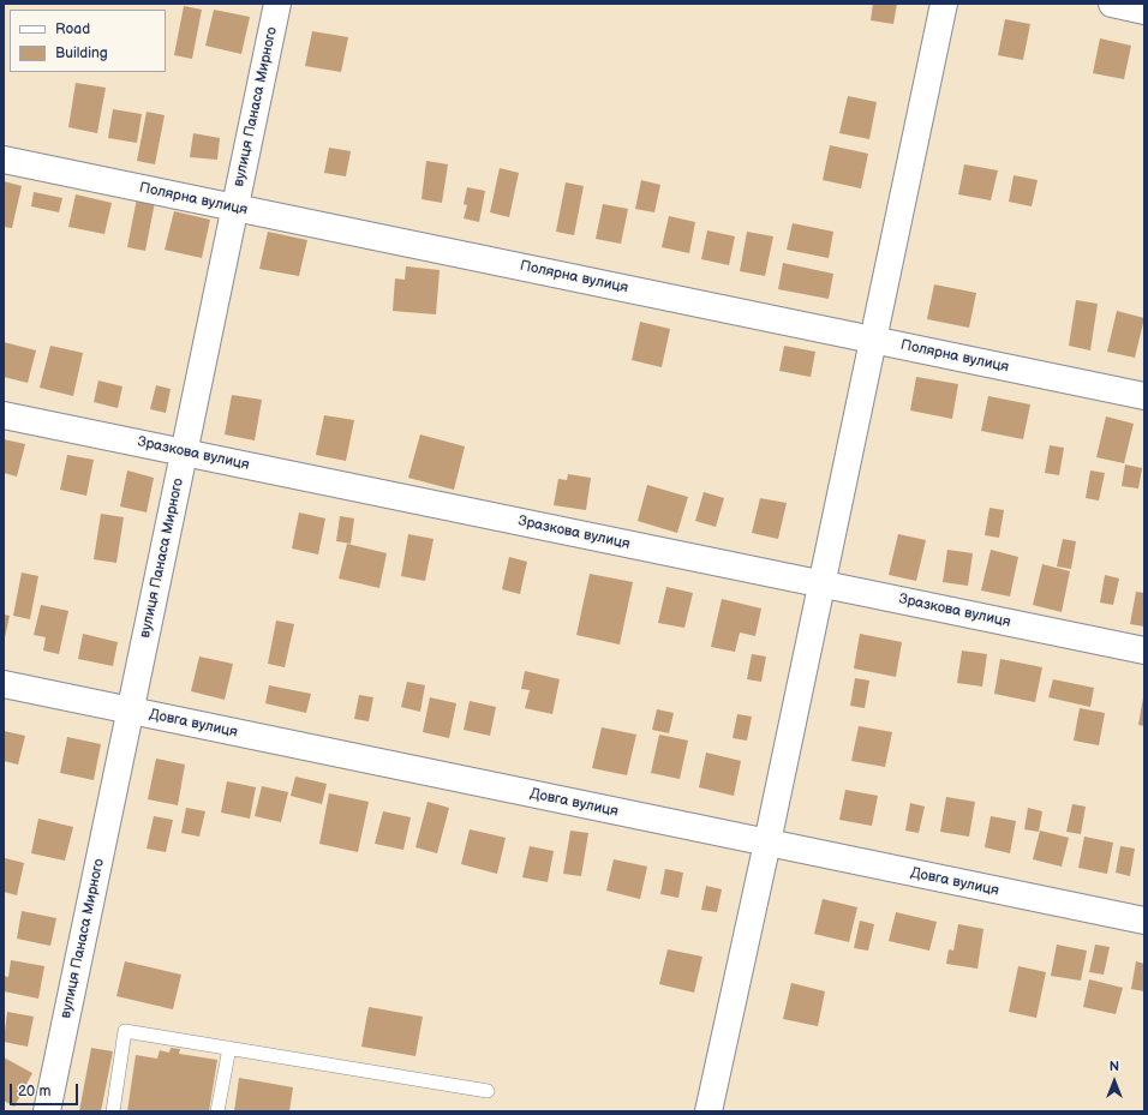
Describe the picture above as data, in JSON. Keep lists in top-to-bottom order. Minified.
{"streets":{"street":["вулиця Панаса Мирного","Полярна вулиця","Зразкова вулиця","Довга вулиця"]},"crossings":[["вулиця Панаса Мирного","Полярна вулиця"],["вулиця Панаса Мирного","Зразкова вулиця"],["вулиця Панаса Мирного","Довга вулиця"]],"legend":["Road","Building"],"scale_bar":"20 m","north":"top"}
